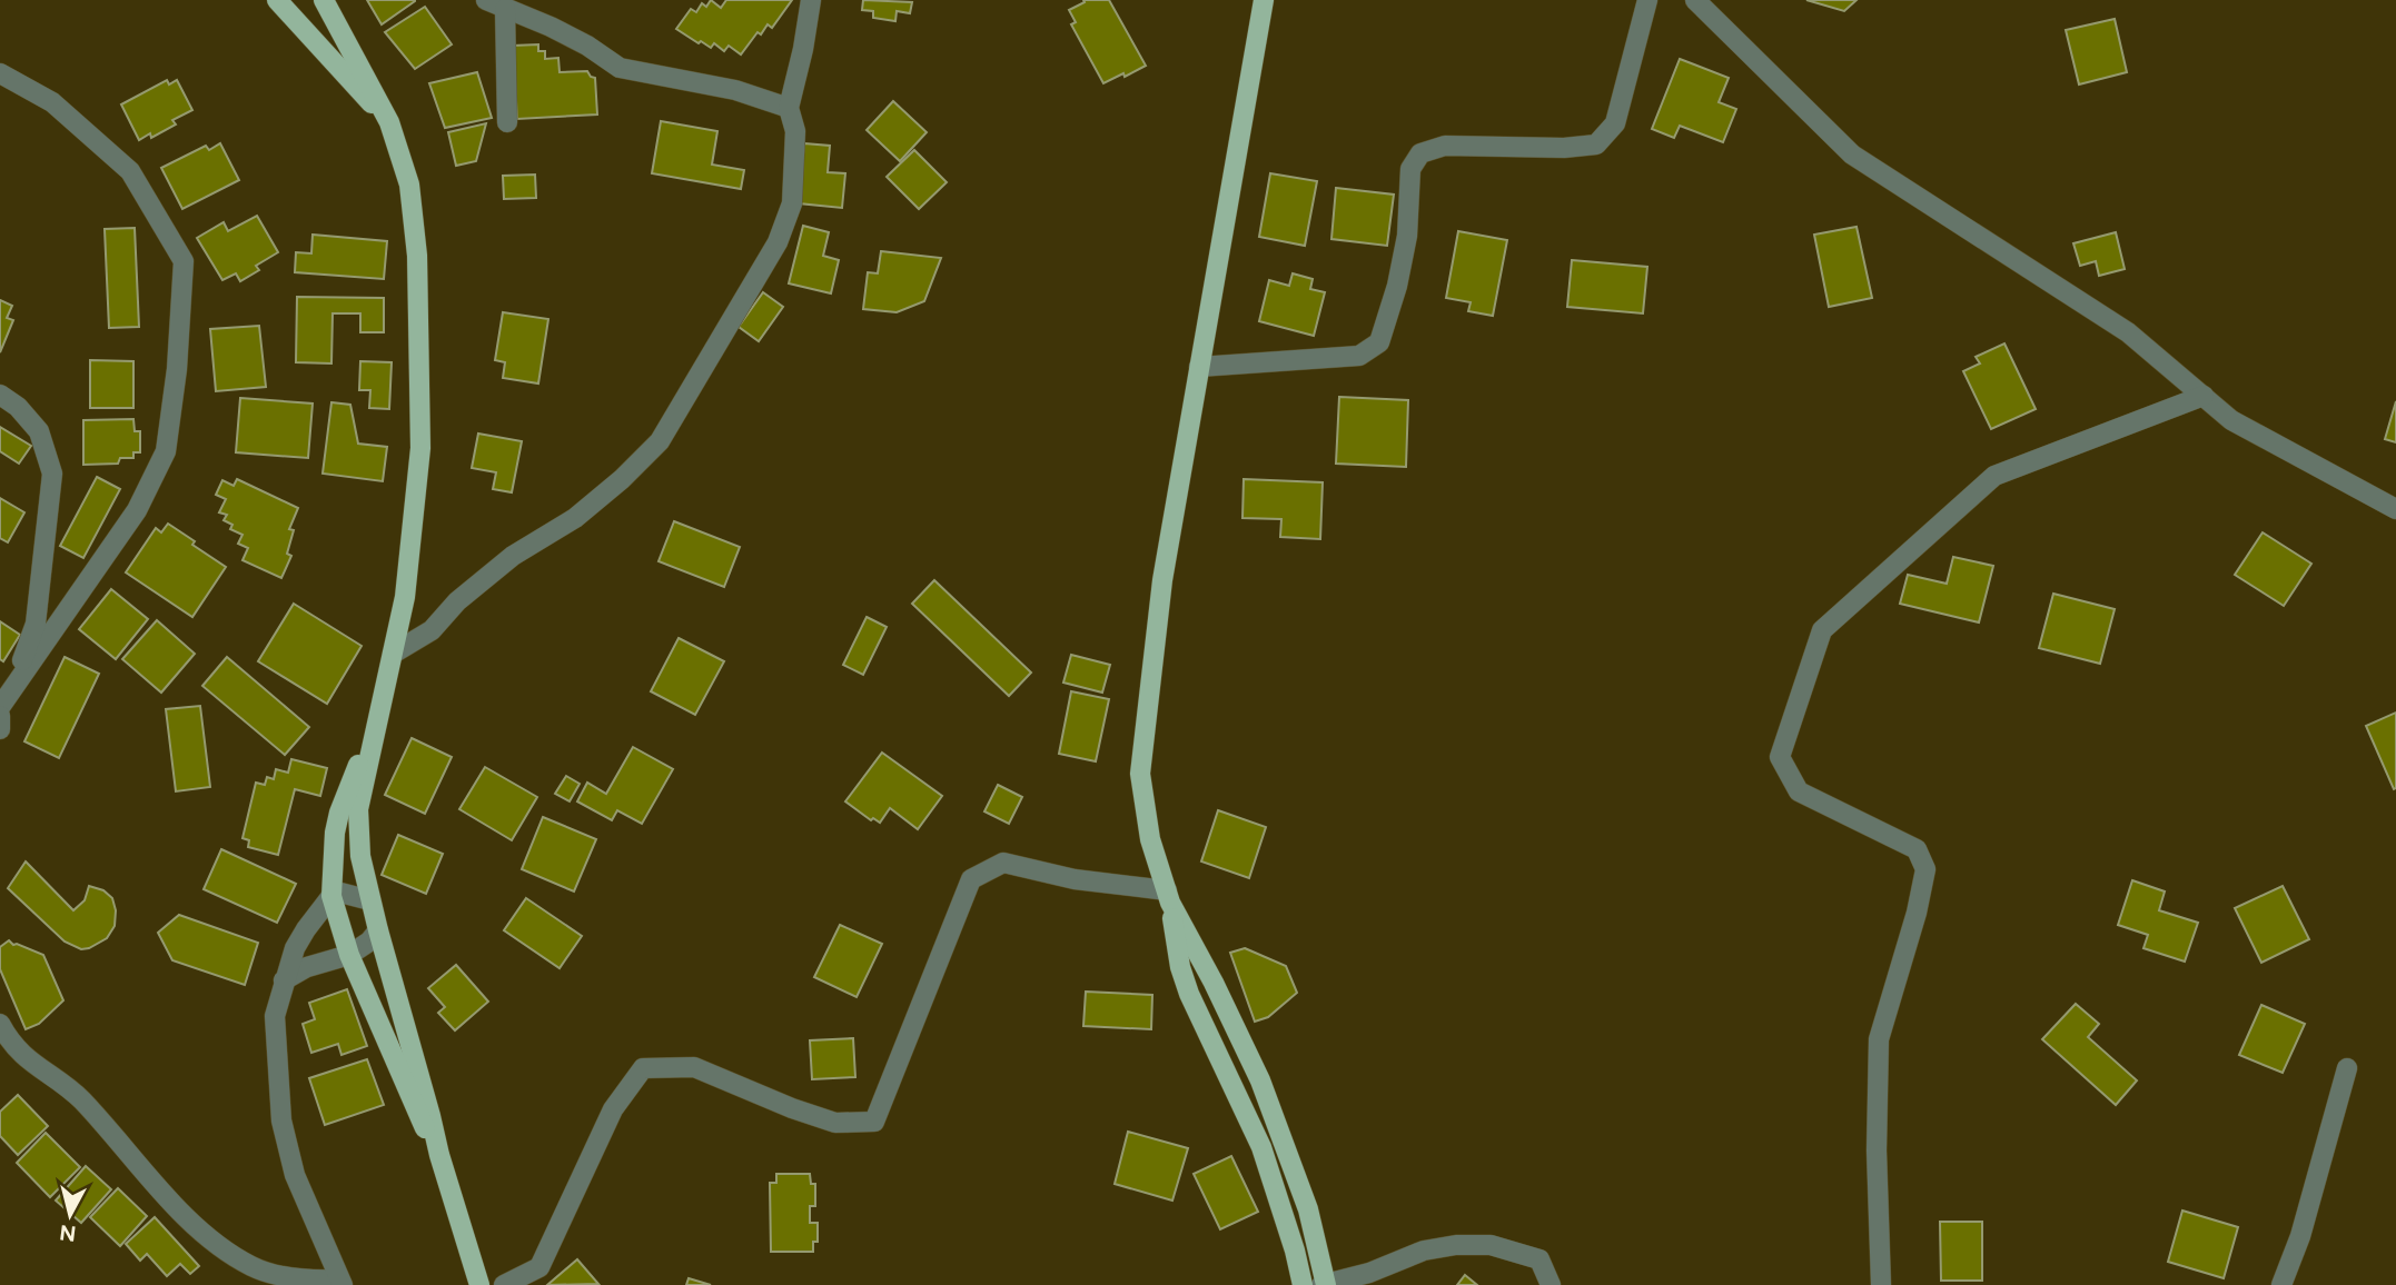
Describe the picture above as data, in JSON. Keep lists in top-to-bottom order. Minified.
{"north":"bottom"}
